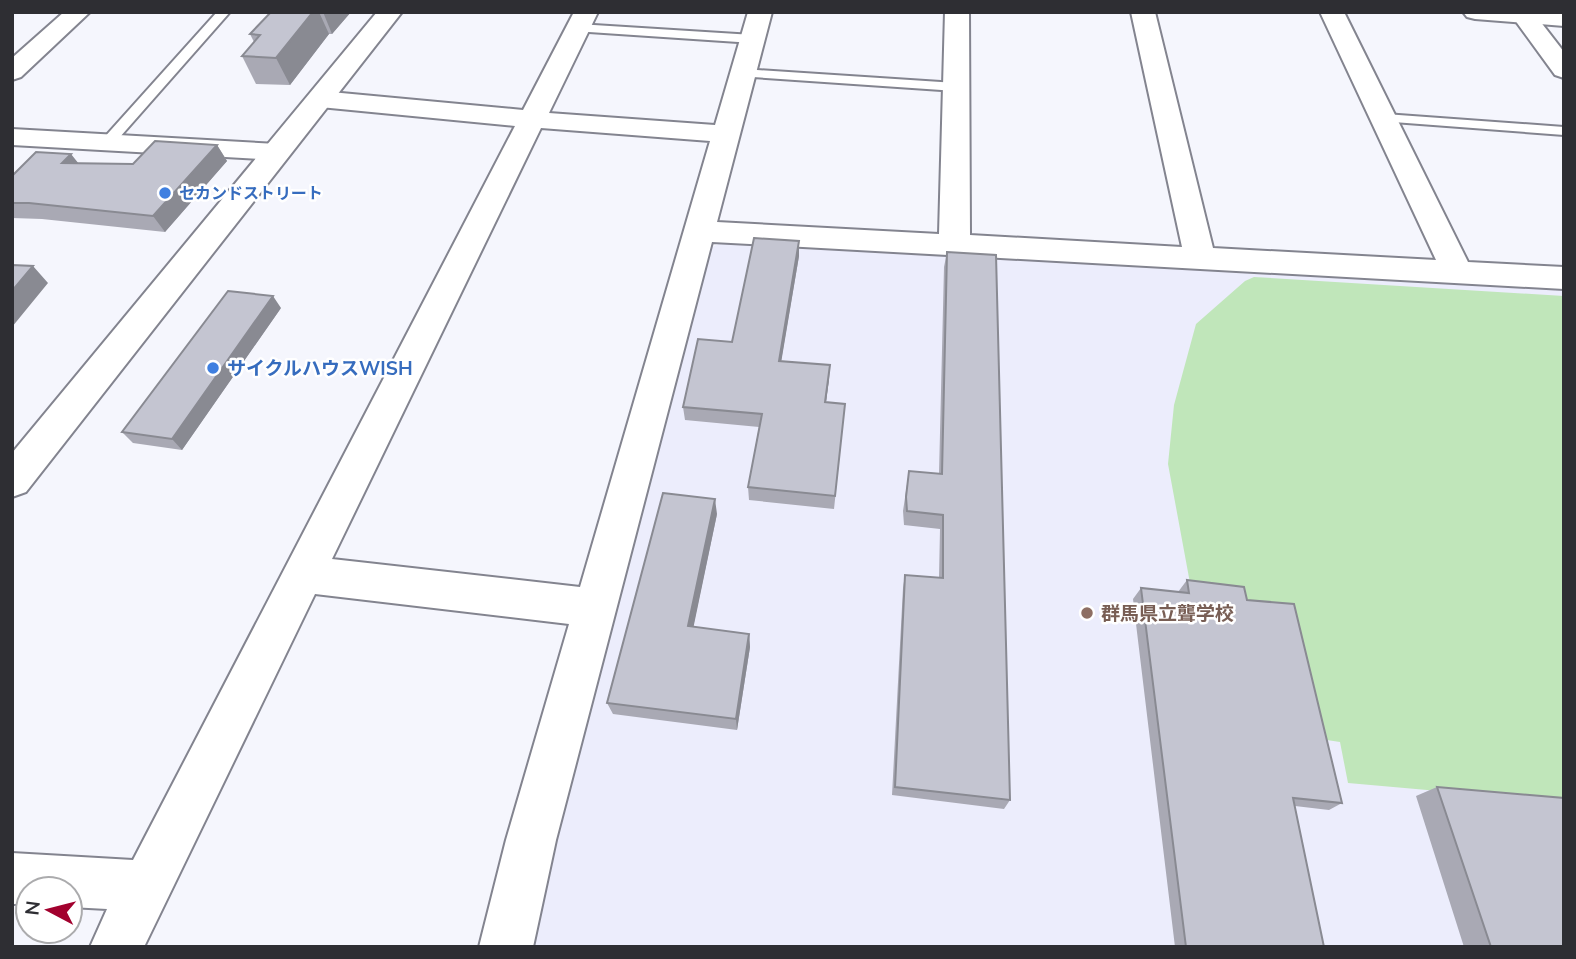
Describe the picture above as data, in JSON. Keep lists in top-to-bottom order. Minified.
{"places":["セカンドストリート","サイクルハウスWISH","群馬県立聾学校"],"north":"left"}
